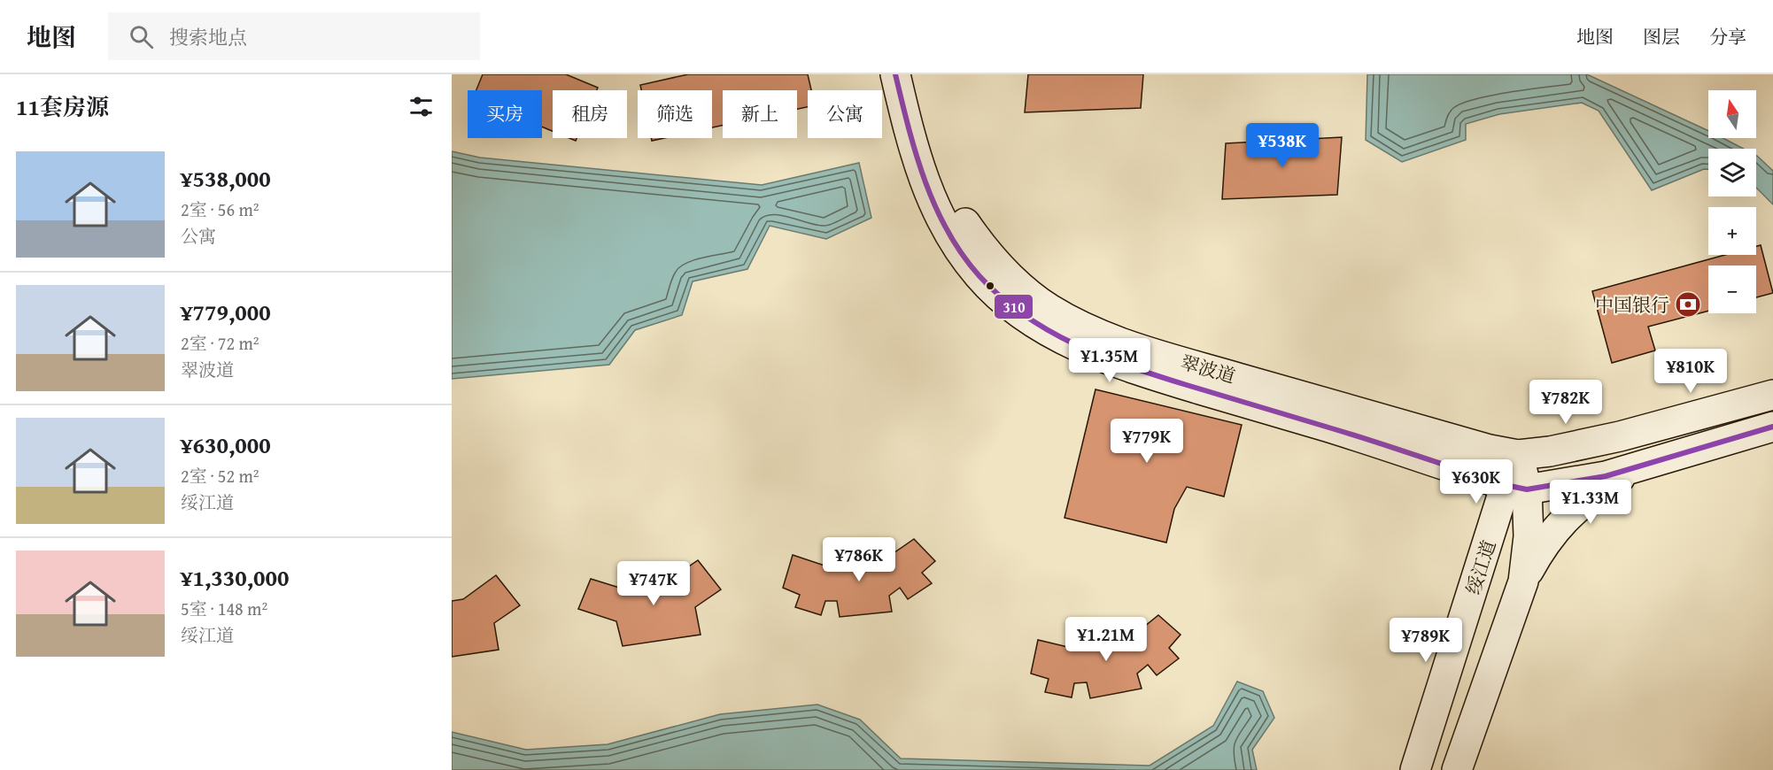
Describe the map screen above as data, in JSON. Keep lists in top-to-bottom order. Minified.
{"streets":{"street":["翠波道","绥江道"]},"crossings":[["翠波道","绥江道"]],"places":{"bank":["中国银行"]},"lines":["transit line 310"],"north":"top","page":{"header":"地图","search":"搜索地点","nav":["地图","图层","分享"],"heading":"11套房源","map_buttons":["+","−"],"chip":["买房","租房","筛选","新上","公寓"],"price":["¥538K","¥1.35M","¥810K","¥782K","¥779K","¥630K","¥1.33M","¥786K","¥747K","¥1.21M","¥789K"],"list":[{"name":"¥538,000","note":"2室 · 56 m² · 公寓"},{"name":"¥779,000","note":"2室 · 72 m² · 翠波道"},{"name":"¥630,000","note":"2室 · 52 m² · 绥江道"},{"name":"¥1,330,000","note":"5室 · 148 m² · 绥江道"}]}}
